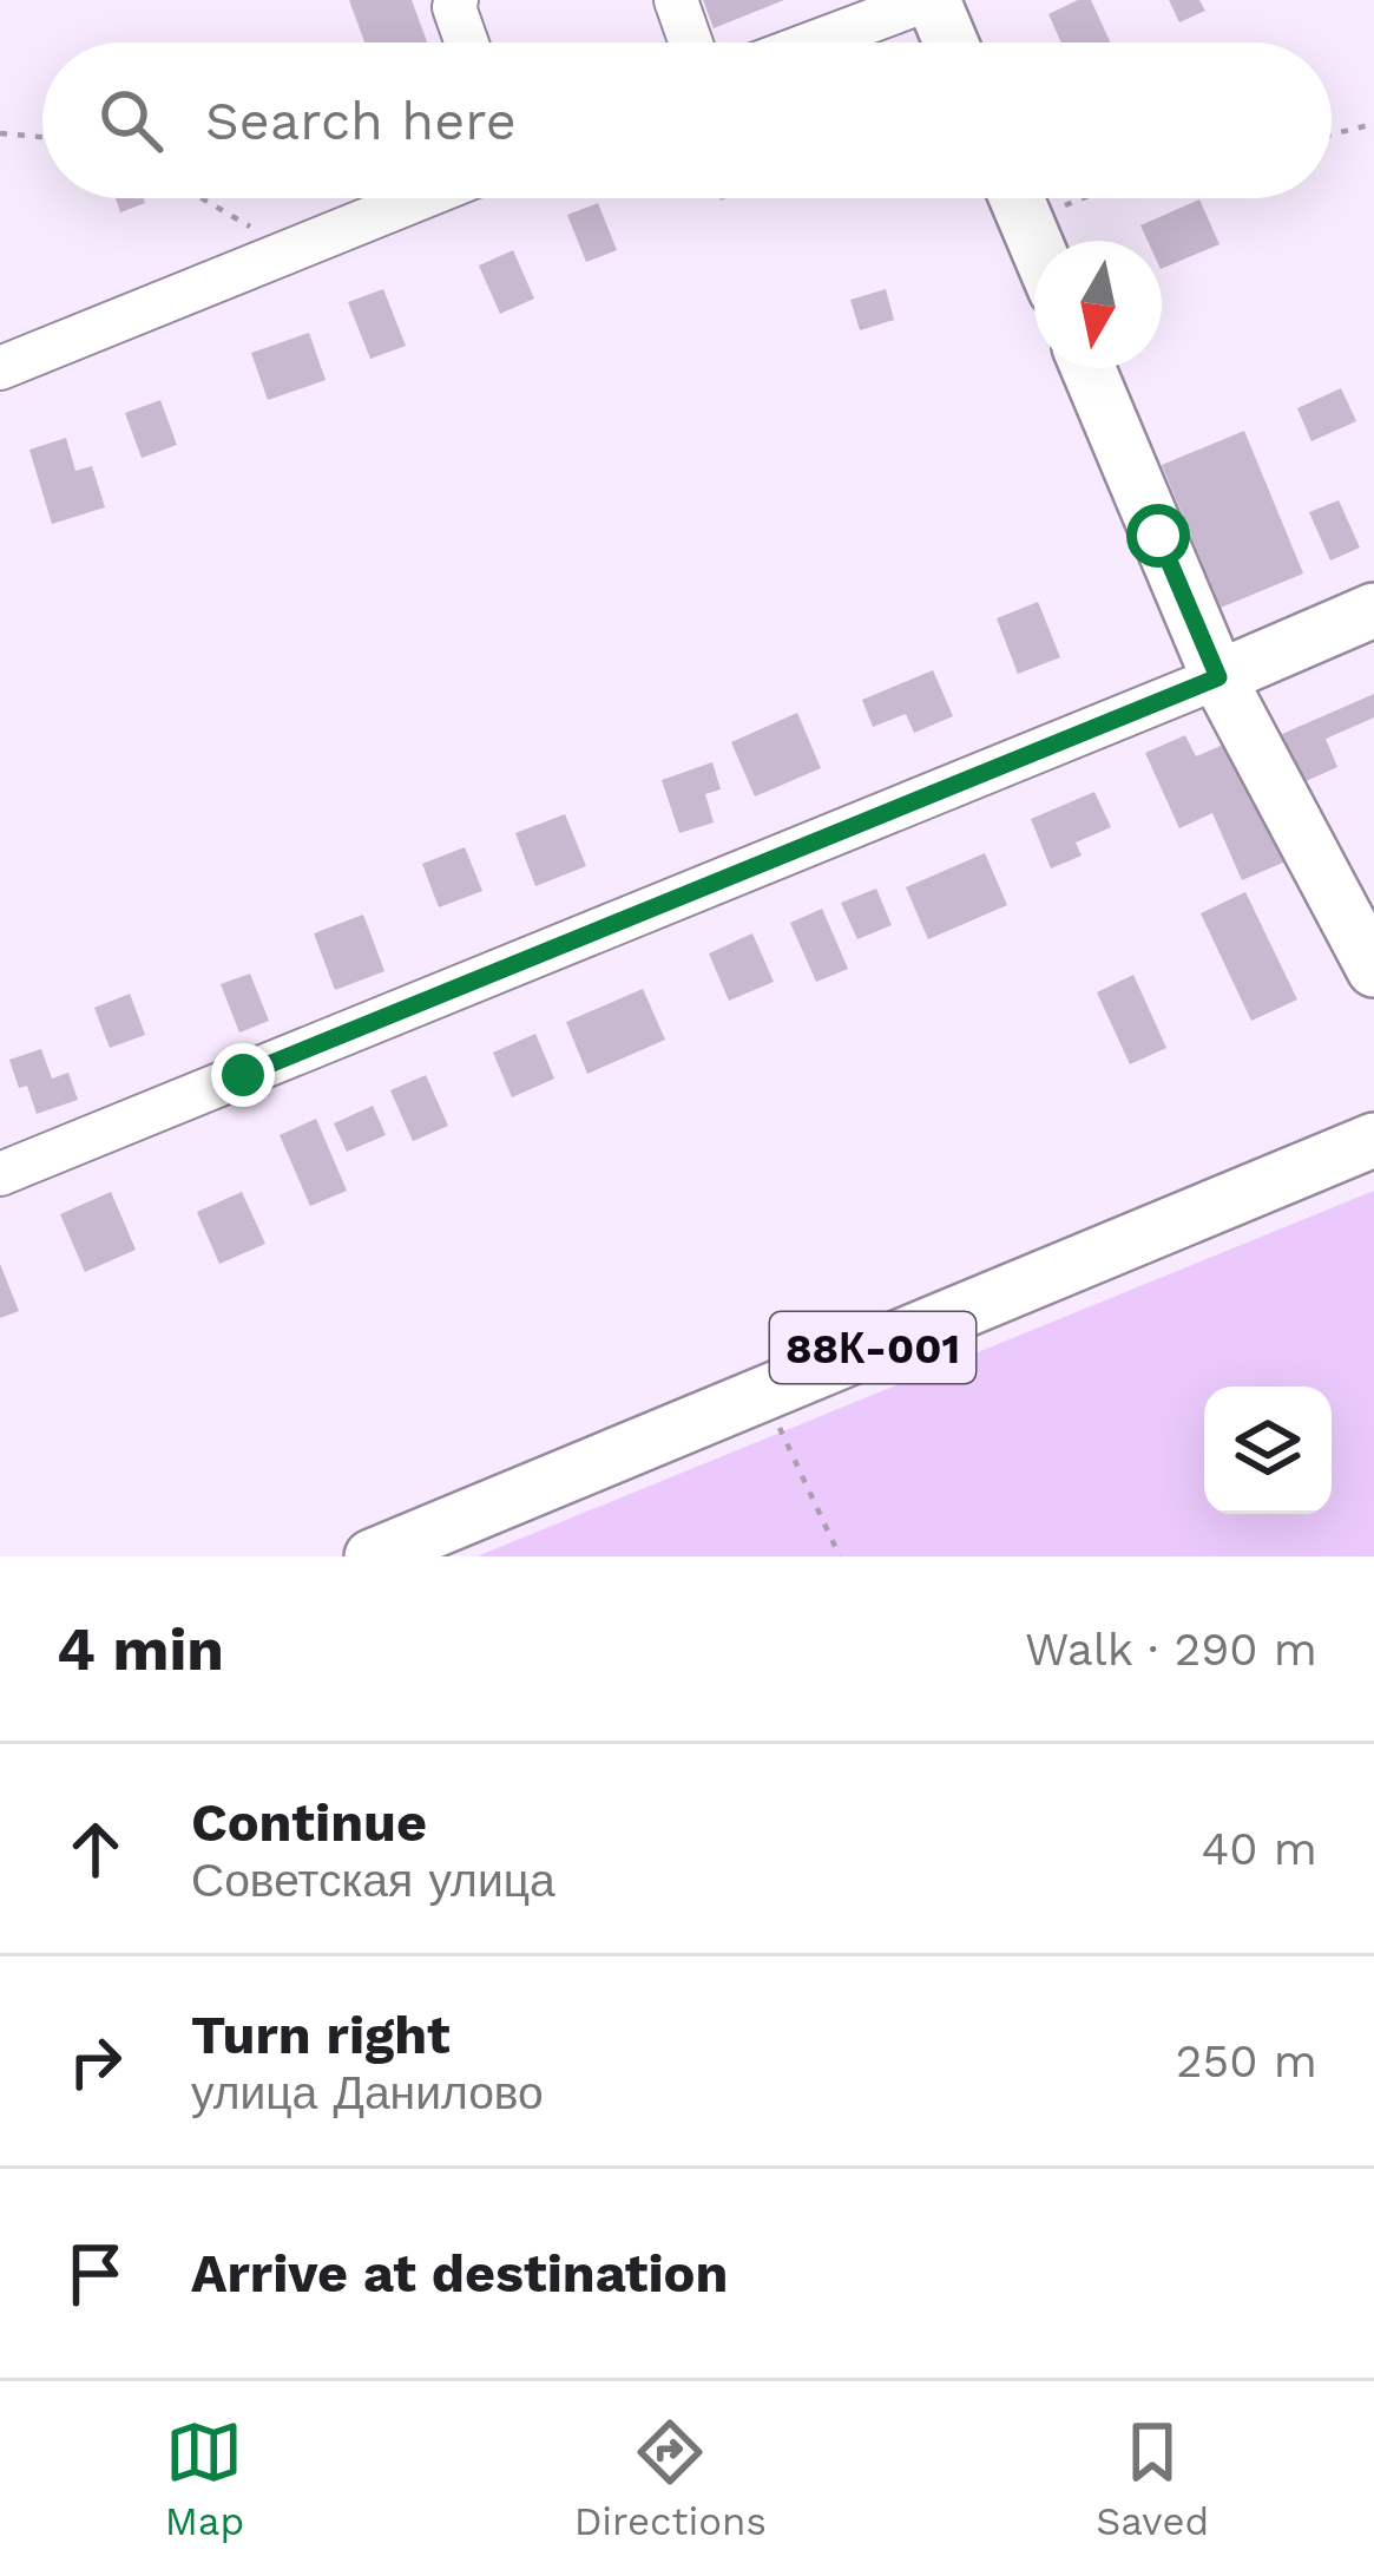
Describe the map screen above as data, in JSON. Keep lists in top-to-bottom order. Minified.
{"streets":{"main road":["88К-001"]},"north":"bottom","page":{"search":"Search here","heading":["4 min","Walk · 290 m"],"list":[["Continue","Советская улица","40 m"],["Turn right","улица Данилово","250 m"],"Arrive at destination"],"nav":["Map","Directions","Saved"]}}
